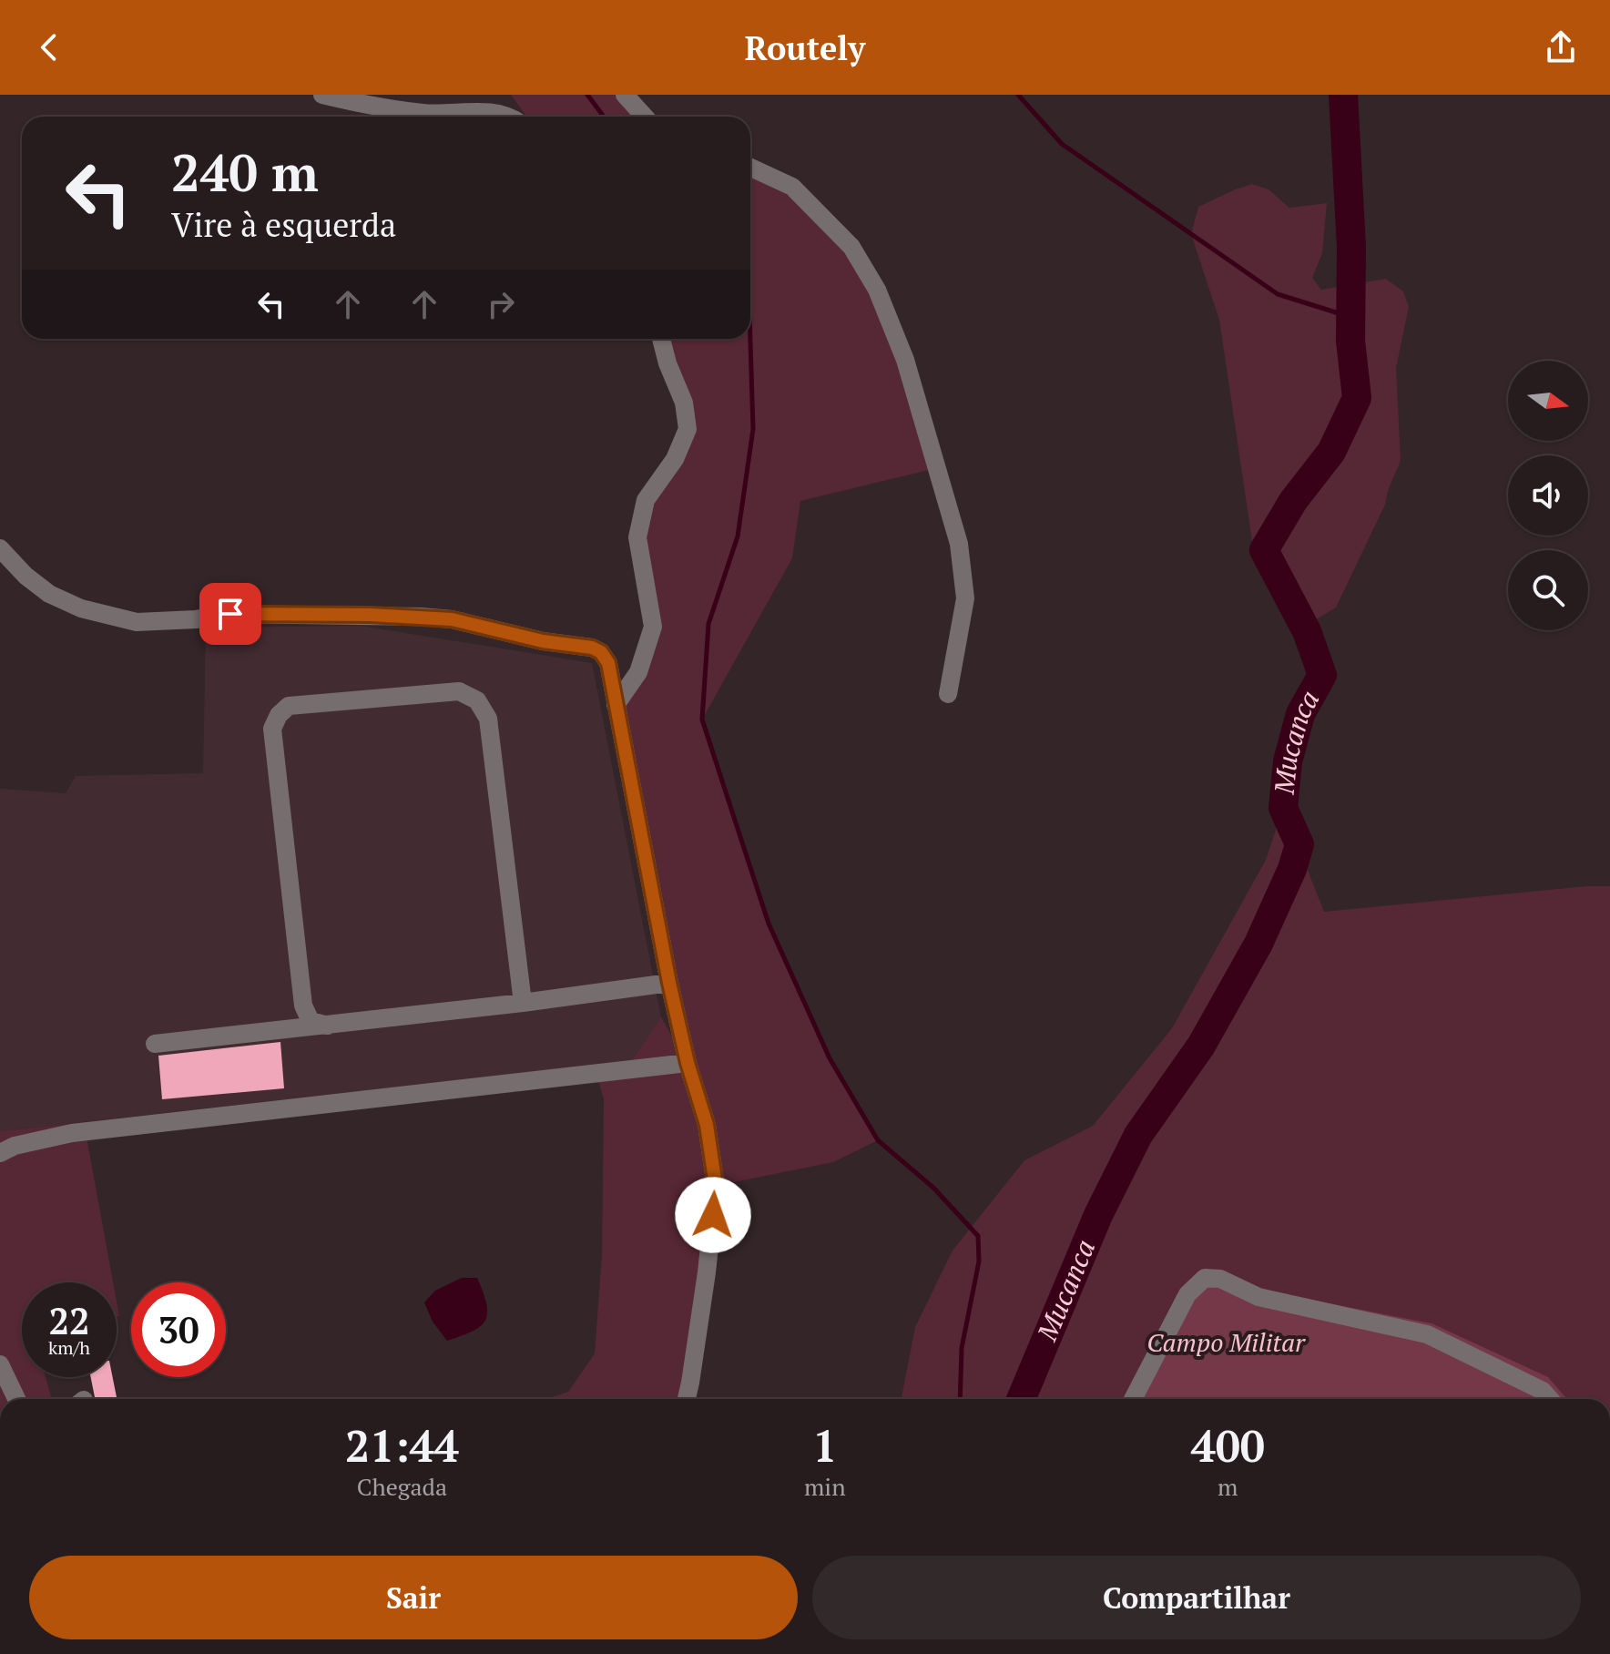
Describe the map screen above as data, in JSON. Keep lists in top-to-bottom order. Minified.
{"water":["Mucanca"],"parks":["Campo Militar"],"north":"right","page":{"header":"Routely","turn":["240 m","Vire à esquerda"],"speed":"22 km/h","limit":"30","eta":["21:44","Chegada","1","min","400","m"],"buttons":["Sair","Compartilhar"]}}
